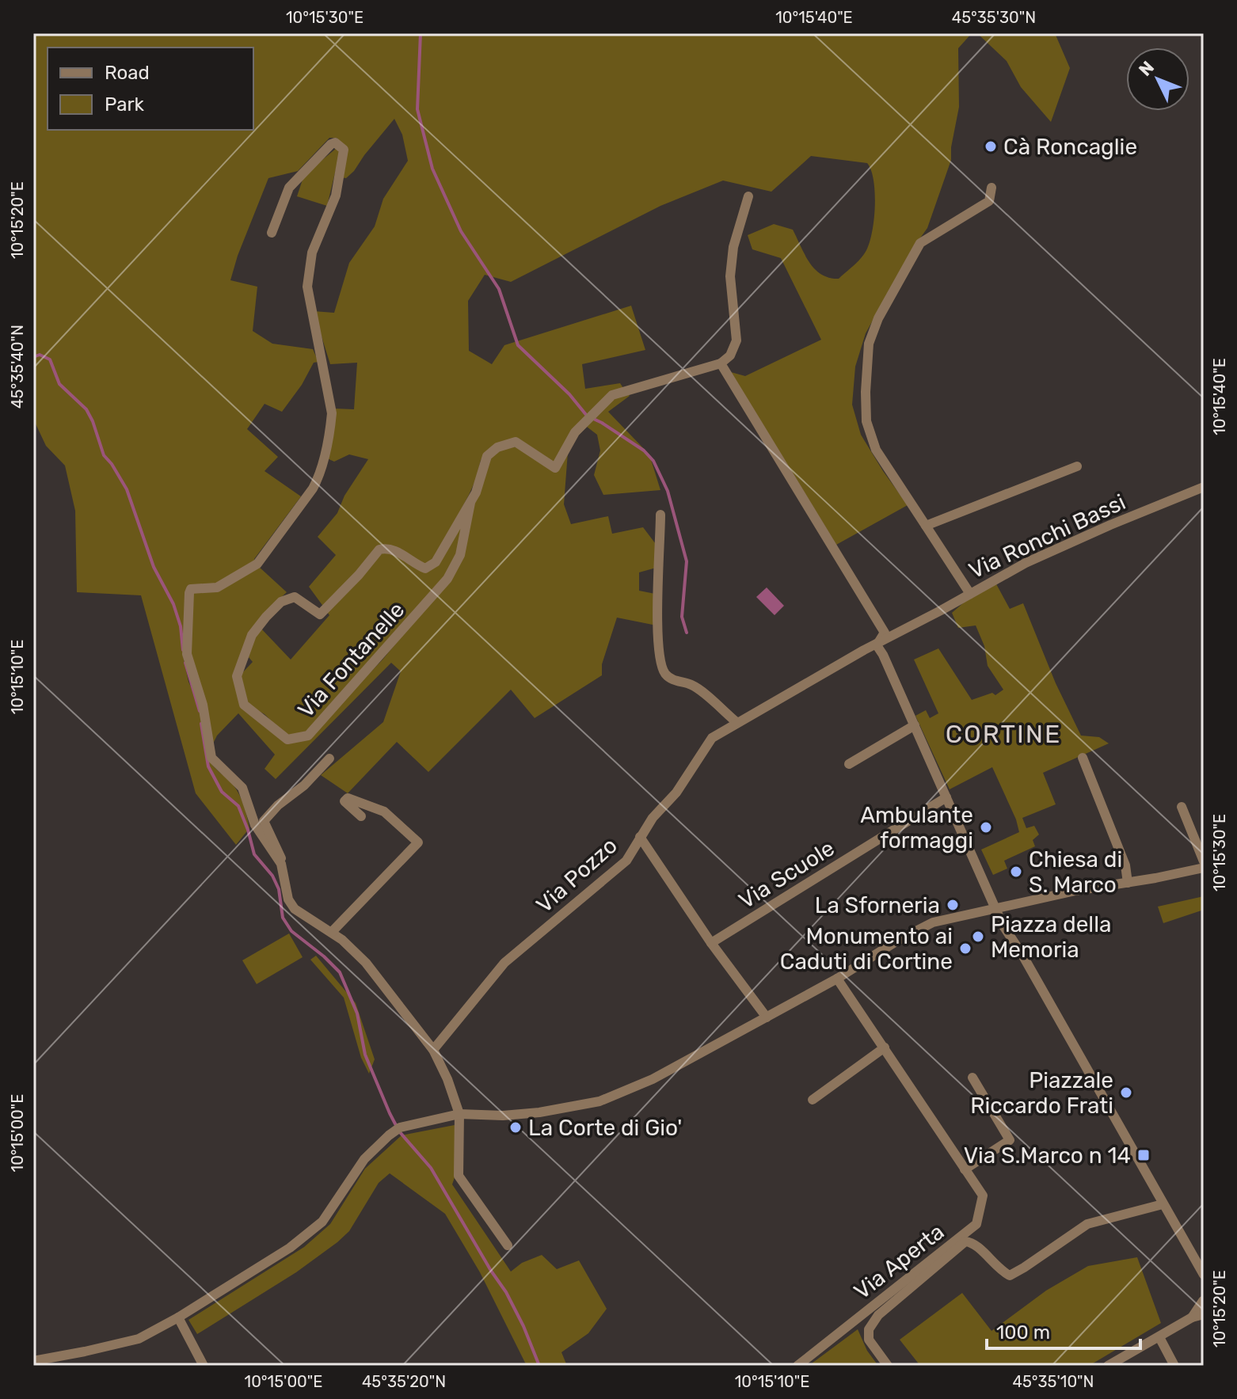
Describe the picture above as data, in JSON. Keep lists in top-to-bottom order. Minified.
{"streets":{"street":["Via Ronchi Bassi","Via Fontanelle","Via Scuole","Via Pozzo","Via Aperta"]},"crossings":[["Via Ronchi Bassi","Via Pozzo"]],"districts":["CORTINE"],"places":{"other":["Cà Roncaglie","Ambulante formaggi","Chiesa di S. Marco","La Sforneria","Piazza della Memoria","Monumento ai Caduti di Cortine","Piazzale Riccardo Frati","La Corte di Gio'"],"transit":["Via S.Marco n 14"]},"legend":["Road","Park"],"scale_bar":"100 m","north":"top left","coordinates":["10°15'30\"E","10°15'40\"E","45°35'30\"N","10°15'20\"E","45°35'40\"N","10°15'10\"E","10°15'00\"E","45°35'20\"N","45°35'10\"N"]}
